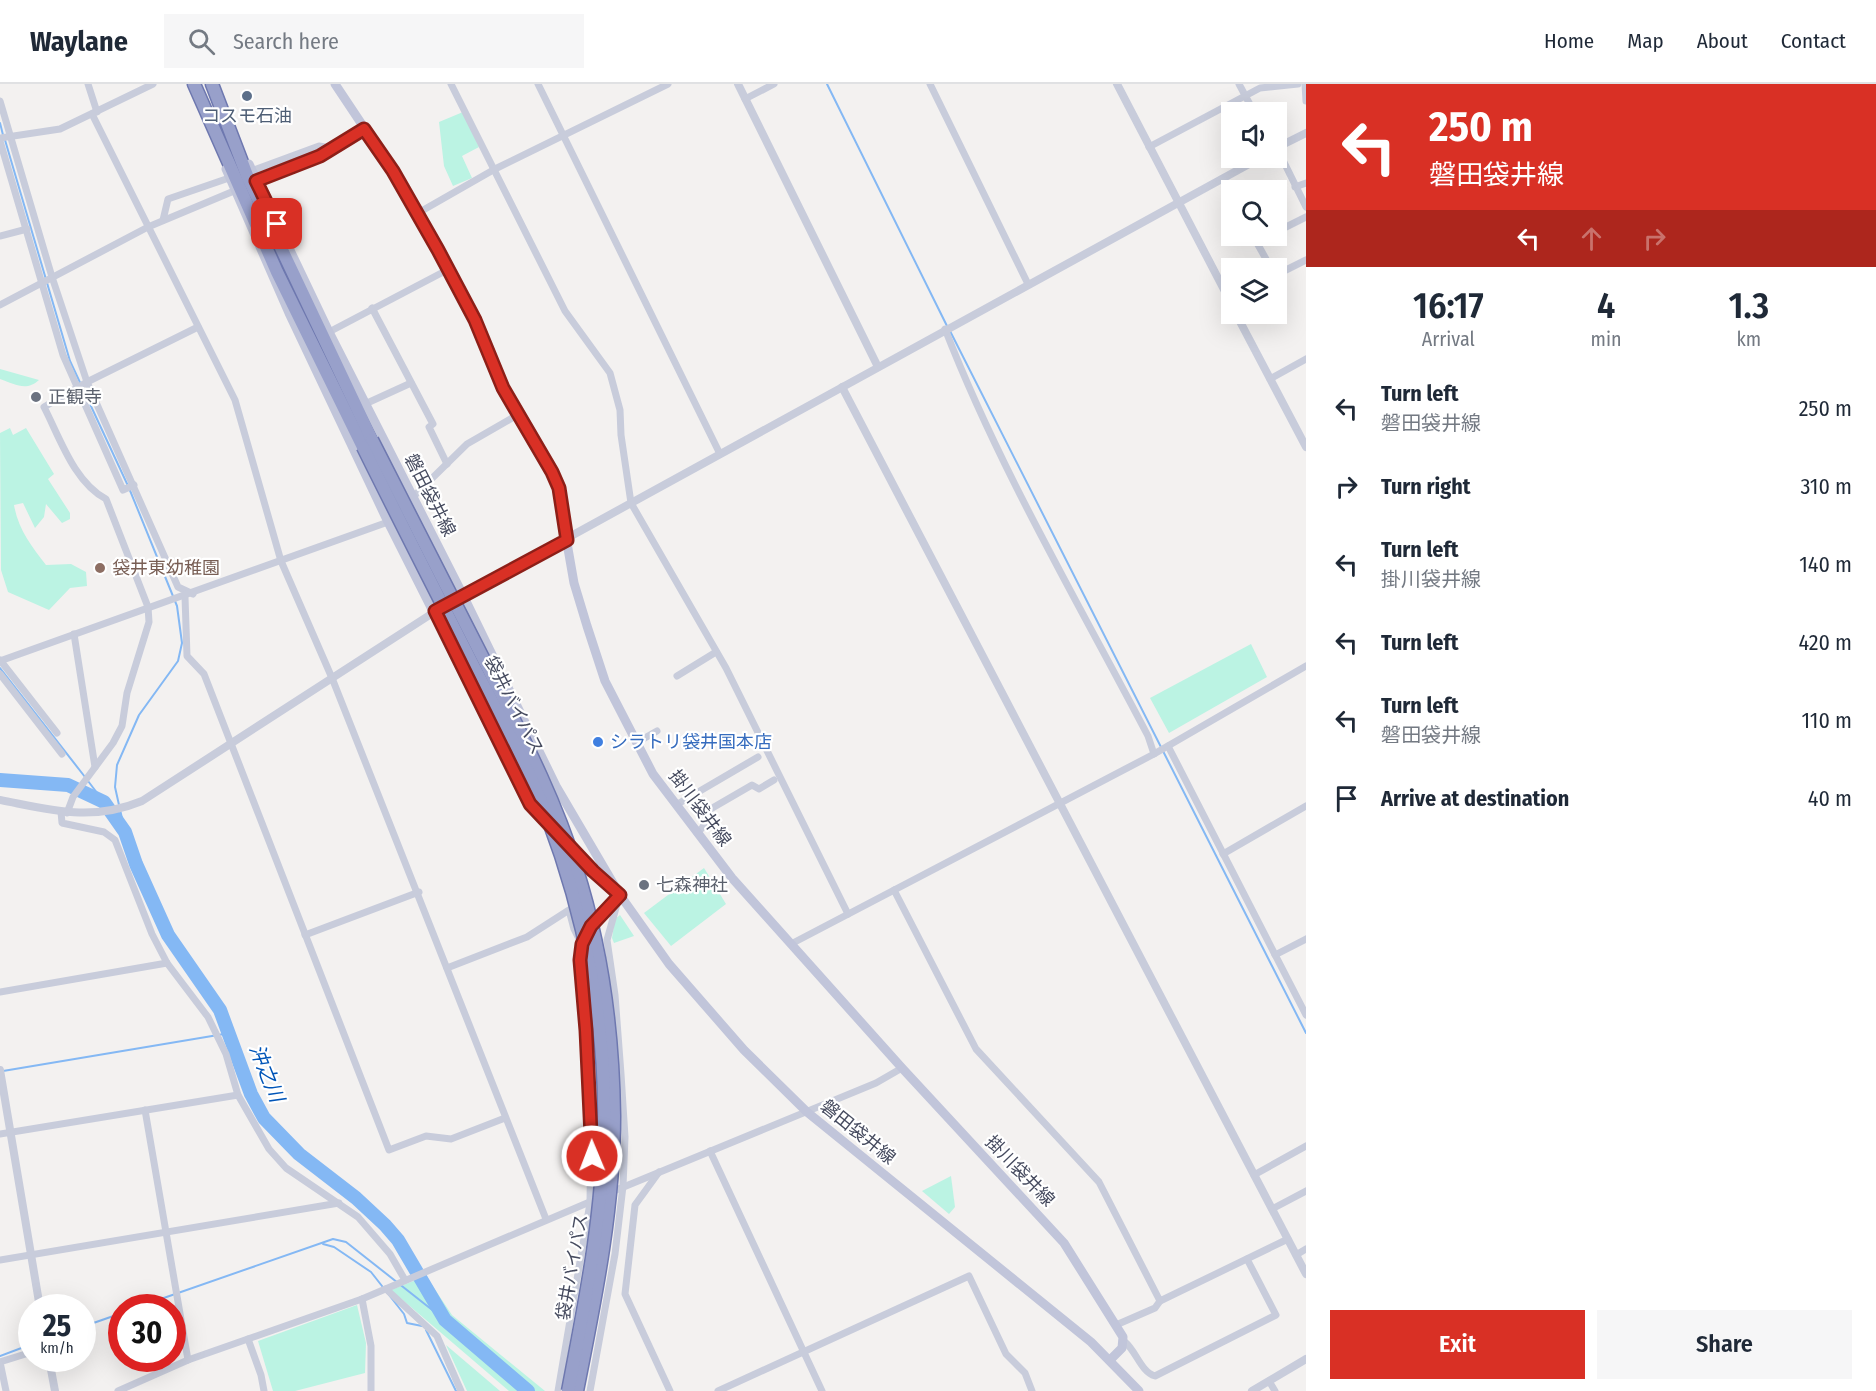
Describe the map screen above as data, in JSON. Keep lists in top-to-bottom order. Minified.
{"streets":{"highway":["袋井バイパス"],"main road":["磐田袋井線","掛川袋井線"]},"crossings":[["磐田袋井線","袋井バイパス"]],"water":["沖之川"],"places":["コスモ石油","正観寺","袋井東幼稚園","シラトリ袋井国本店","七森神社"],"page":{"header":"Waylane","search":"Search here","nav":["Home","Map","About","Contact"],"turn":["250 m","磐田袋井線"],"eta":["16:17","Arrival","4","min","1.3","km"],"list":[{"name":"Turn left","note":"磐田袋井線","value":"250 m"},{"name":"Turn right","value":"310 m"},{"name":"Turn left","note":"掛川袋井線","value":"140 m"},{"name":"Turn left","value":"420 m"},{"name":"Turn left","note":"磐田袋井線","value":"110 m"},{"name":"Arrive at destination","value":"40 m"}],"speed":"25 km/h","limit":"30","buttons":["Exit","Share"]}}
